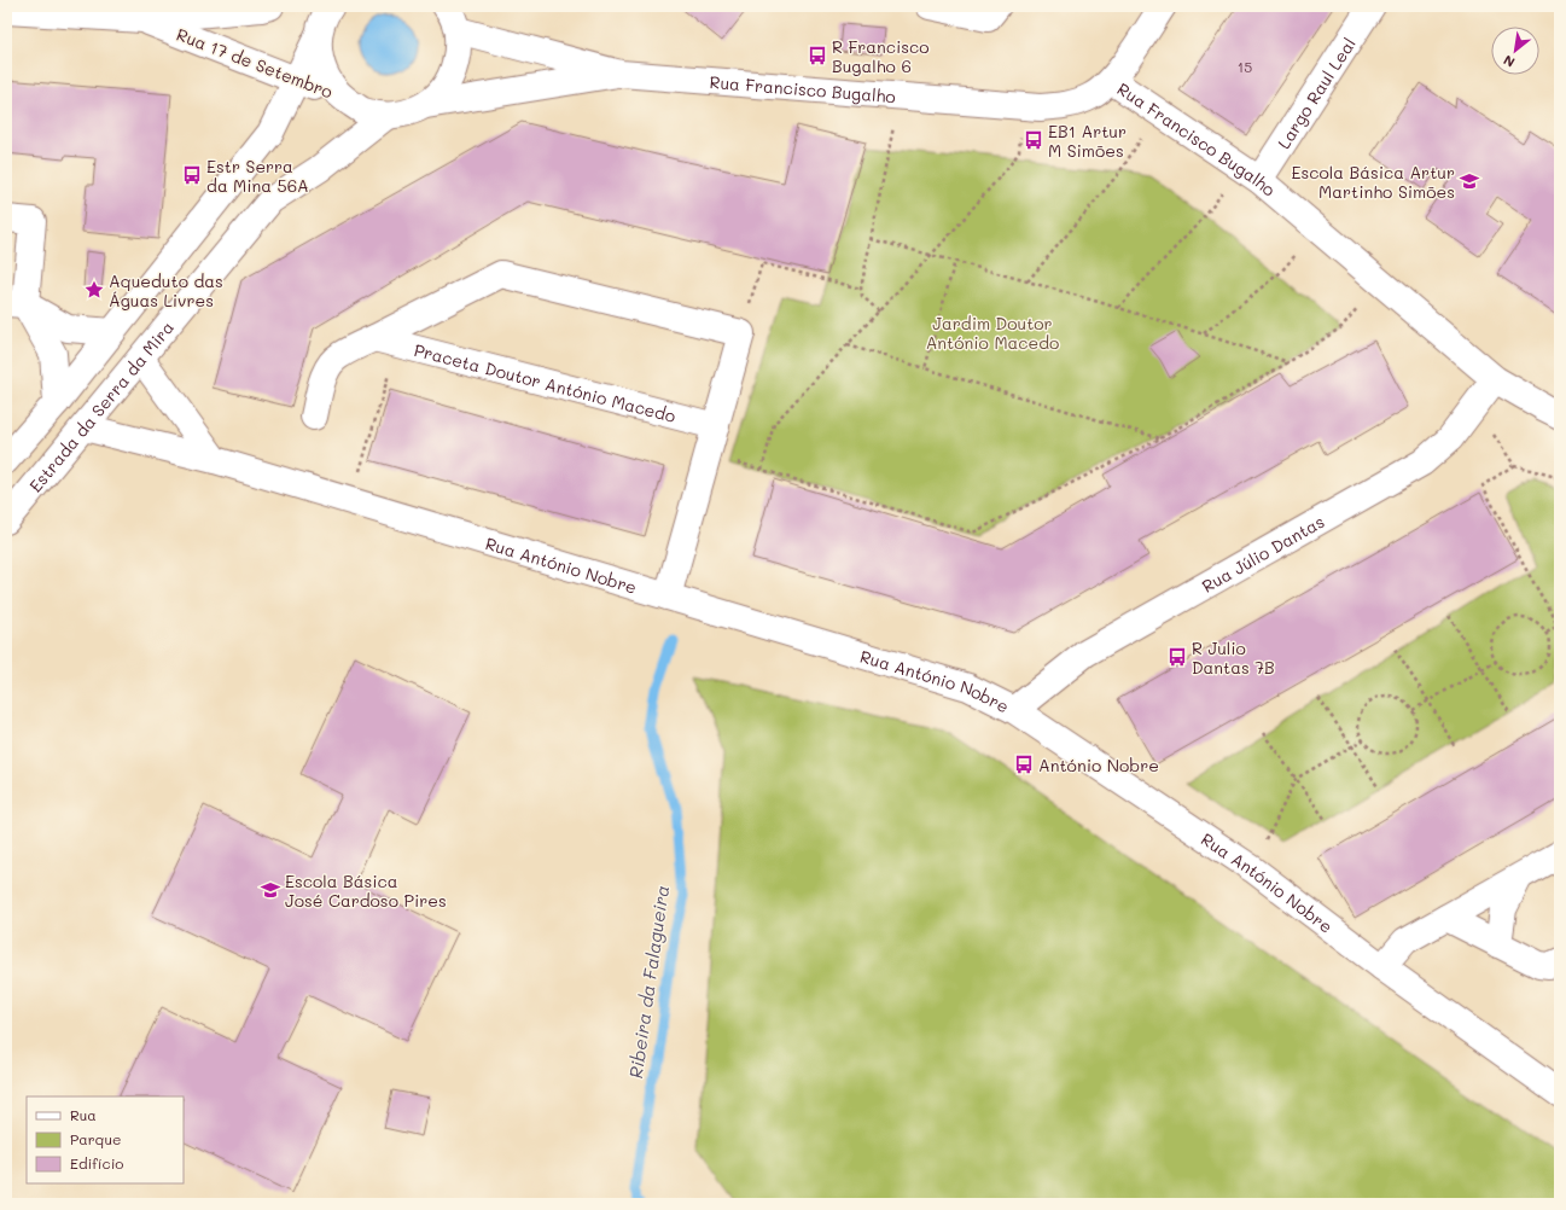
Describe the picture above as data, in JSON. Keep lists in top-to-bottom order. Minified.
{"streets":{"street":["Rua 17 de Setembro","Rua Francisco Bugalho","Largo Raul Leal","Praceta Doutor António Macedo","Estrada da Serra da Mira","Rua Júlio Dantas","Rua António Nobre"]},"crossings":[["Rua Francisco Bugalho","Largo Raul Leal"],["Rua Francisco Bugalho","Rua Júlio Dantas"],["Estrada da Serra da Mira","Rua António Nobre"],["Rua Júlio Dantas","Rua António Nobre"]],"water":["Ribeira da Falagueira"],"parks":["Jardim Doutor António Macedo"],"places":{"bus stop":["R Francisco Bugalho 6","EB1 Artur M Simões","Estr Serra da Mina 56A","R Julio Dantas 7B","António Nobre"],"school or university":["Escola Básica Artur Martinho Simões","Escola Básica José Cardoso Pires"],"place":["Aqueduto das Águas Livres"]},"house_numbers":["15"],"legend":["Rua","Parque","Edifício"],"north":"bottom left"}
